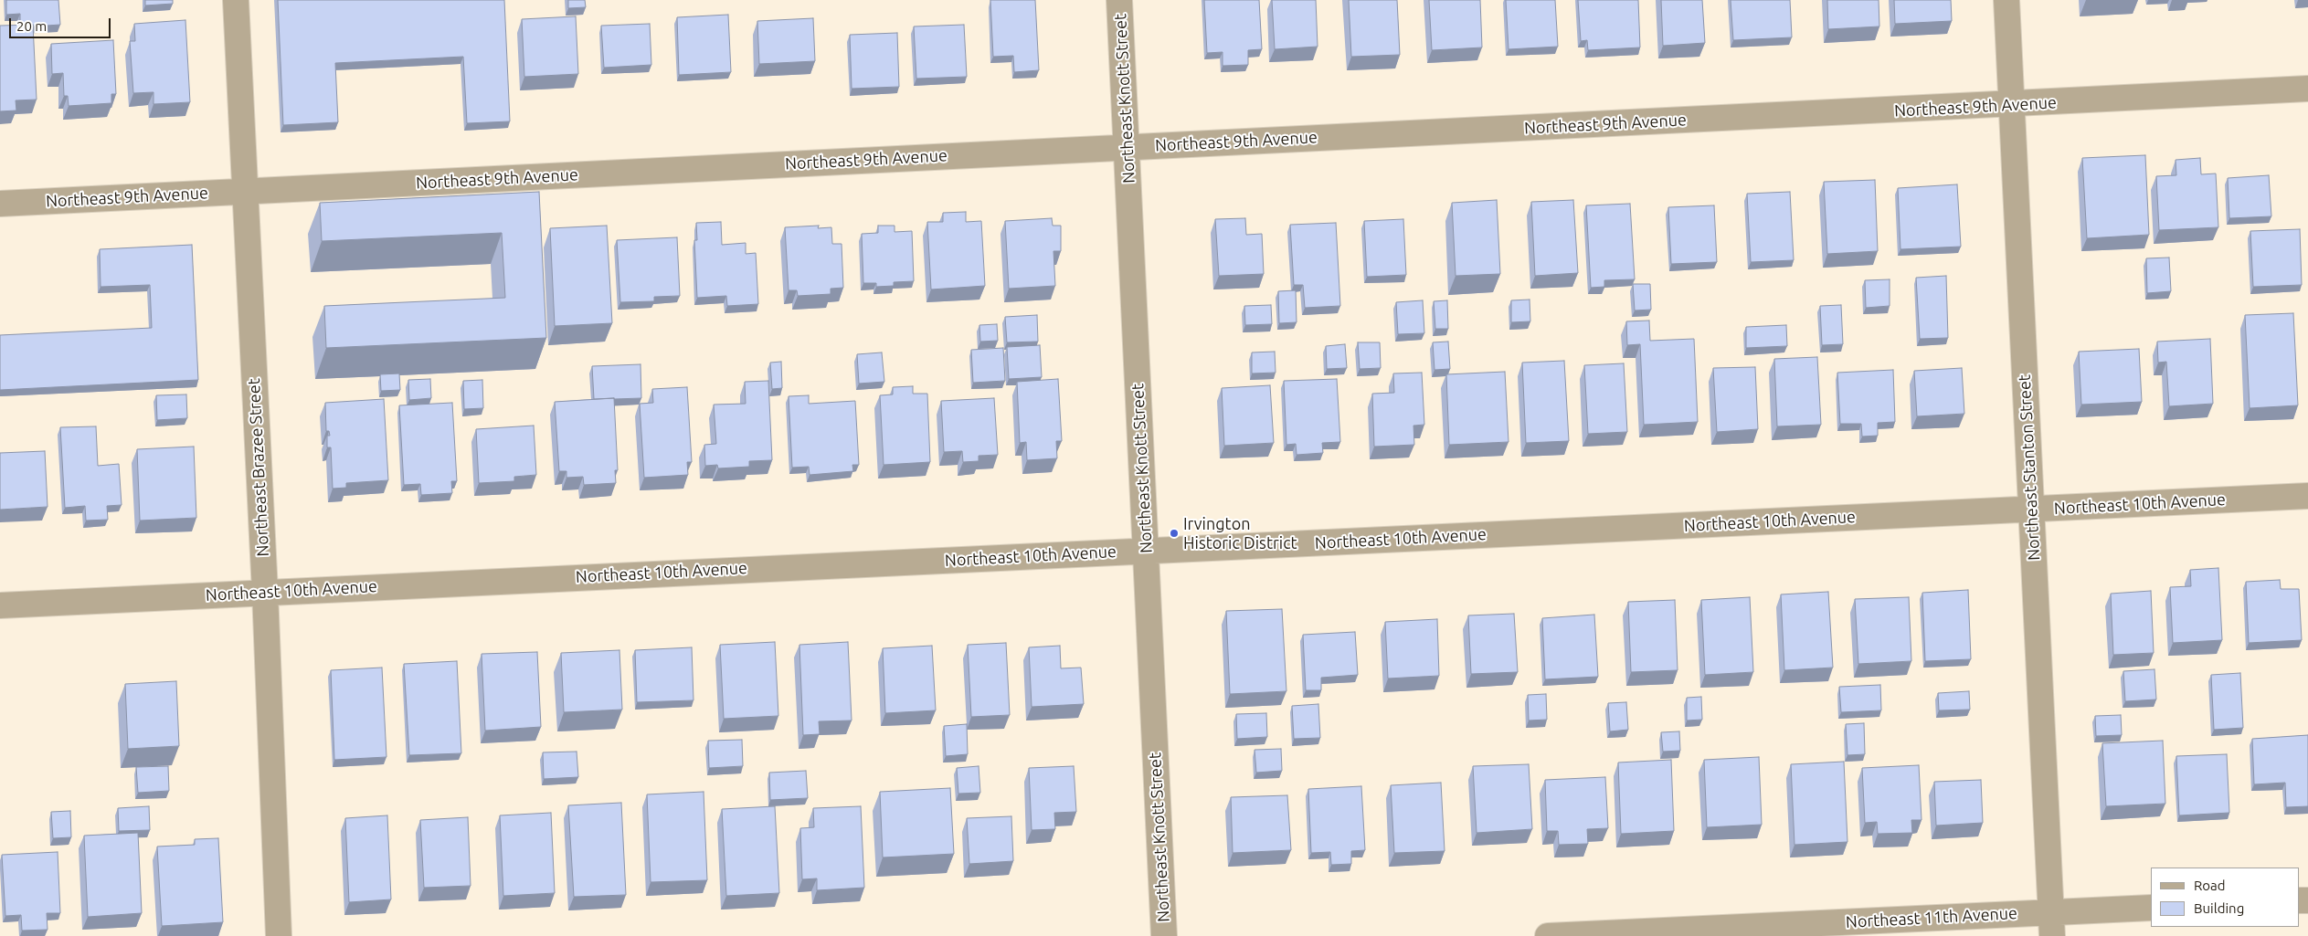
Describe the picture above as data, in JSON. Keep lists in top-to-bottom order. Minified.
{"streets":{"street":["Northeast Knott Street","Northeast 9th Avenue","Northeast Brazee Street","Northeast Stanton Street","Northeast 10th Avenue","Northeast 11th Avenue"]},"crossings":[["Northeast Knott Street","Northeast 9th Avenue"],["Northeast Knott Street","Northeast 10th Avenue"],["Northeast 9th Avenue","Northeast Brazee Street"],["Northeast 9th Avenue","Northeast Stanton Street"],["Northeast Brazee Street","Northeast 10th Avenue"],["Northeast Stanton Street","Northeast 10th Avenue"],["Northeast Stanton Street","Northeast 11th Avenue"]],"places":["Irvington Historic District"],"legend":["Road","Building"],"scale_bar":"20 m"}
